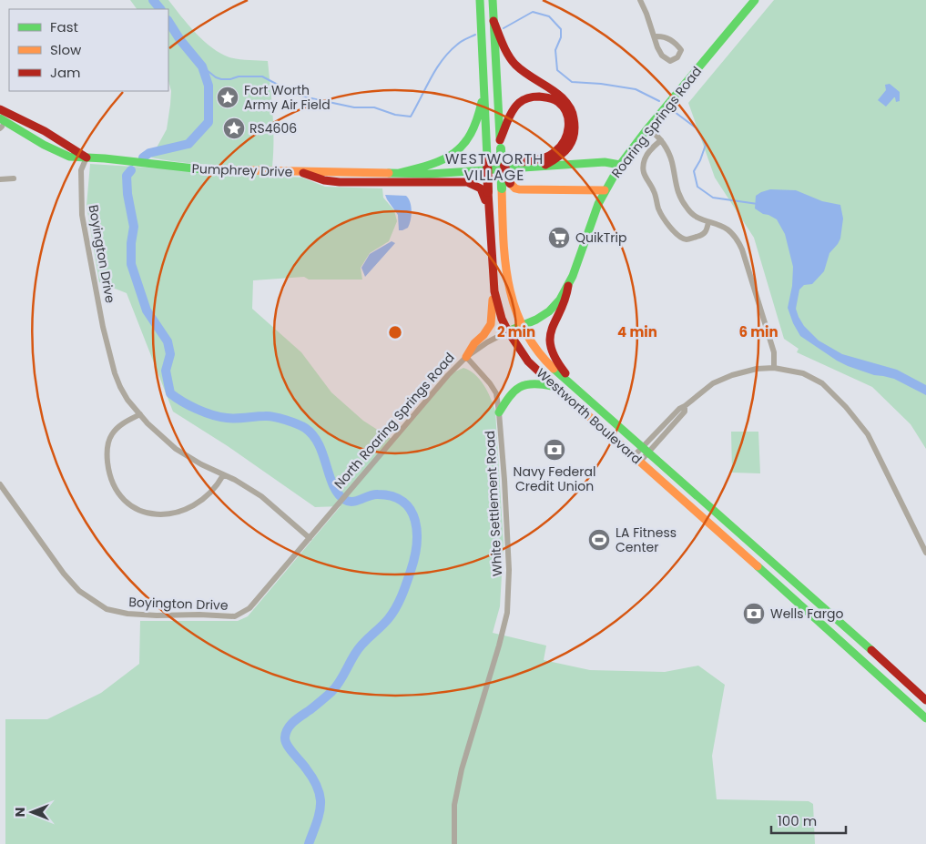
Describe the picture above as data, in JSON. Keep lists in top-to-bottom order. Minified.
{"streets":{"main road":["Roaring Springs Road","Pumphrey Drive","Westworth Boulevard"],"street":["Boyington Drive","North Roaring Springs Road","White Settlement Road"]},"crossings":[["Roaring Springs Road","Westworth Boulevard"],["Roaring Springs Road","North Roaring Springs Road"],["Pumphrey Drive","Boyington Drive"],["Boyington Drive","North Roaring Springs Road"],["Westworth Boulevard","North Roaring Springs Road"],["North Roaring Springs Road","White Settlement Road"]],"districts":["WESTWORTH VILLAGE"],"places":{"place":["Fort Worth Army Air Field","RS4606"],"supermarket":["QuikTrip"],"bank":["Navy Federal Credit Union","Wells Fargo"],"sports":["LA Fitness Center"]},"legend":["Fast","Slow","Jam"],"scale_bar":"100 m","north":"left","rings":["2 min","4 min","6 min"]}
